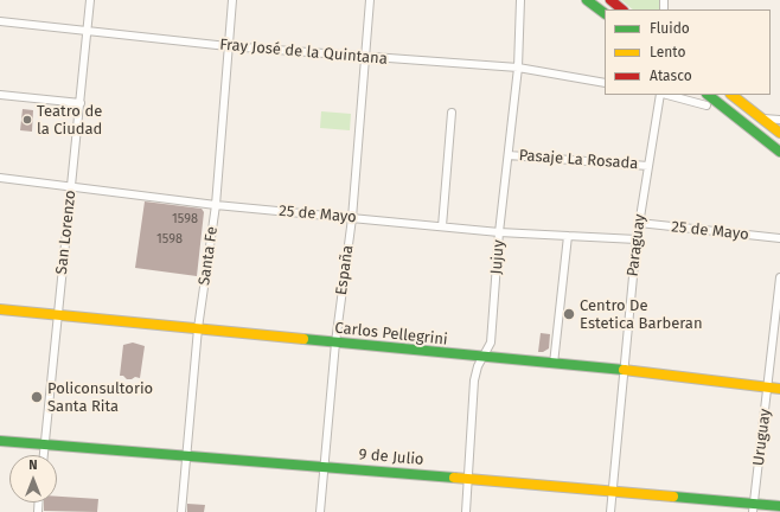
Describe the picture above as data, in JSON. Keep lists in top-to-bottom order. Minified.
{"streets":{"street":["Fray José de la Quintana","Pasaje La Rosada","25 de Mayo","San Lorenzo","Paraguay","Santa Fe","Jujuy","España","Carlos Pellegrini","Uruguay","9 de Julio"]},"crossings":[["Fray José de la Quintana","San Lorenzo"],["Fray José de la Quintana","Santa Fe"],["Fray José de la Quintana","Jujuy"],["Fray José de la Quintana","España"],["Pasaje La Rosada","Paraguay"],["Pasaje La Rosada","Jujuy"],["25 de Mayo","San Lorenzo"],["25 de Mayo","Paraguay"],["25 de Mayo","Santa Fe"],["25 de Mayo","Jujuy"],["25 de Mayo","España"],["San Lorenzo","Carlos Pellegrini"],["San Lorenzo","9 de Julio"],["Paraguay","Carlos Pellegrini"],["Paraguay","9 de Julio"],["Santa Fe","Carlos Pellegrini"],["Santa Fe","9 de Julio"],["Jujuy","Carlos Pellegrini"],["Jujuy","9 de Julio"],["España","Carlos Pellegrini"],["España","9 de Julio"],["Carlos Pellegrini","Uruguay"],["Uruguay","9 de Julio"]],"places":["Teatro de la Ciudad","Centro De Estetica Barberan","Policonsultorio Santa Rita"],"house_numbers":["1598","1598"],"legend":["Fluido","Lento","Atasco"],"north":"top"}
